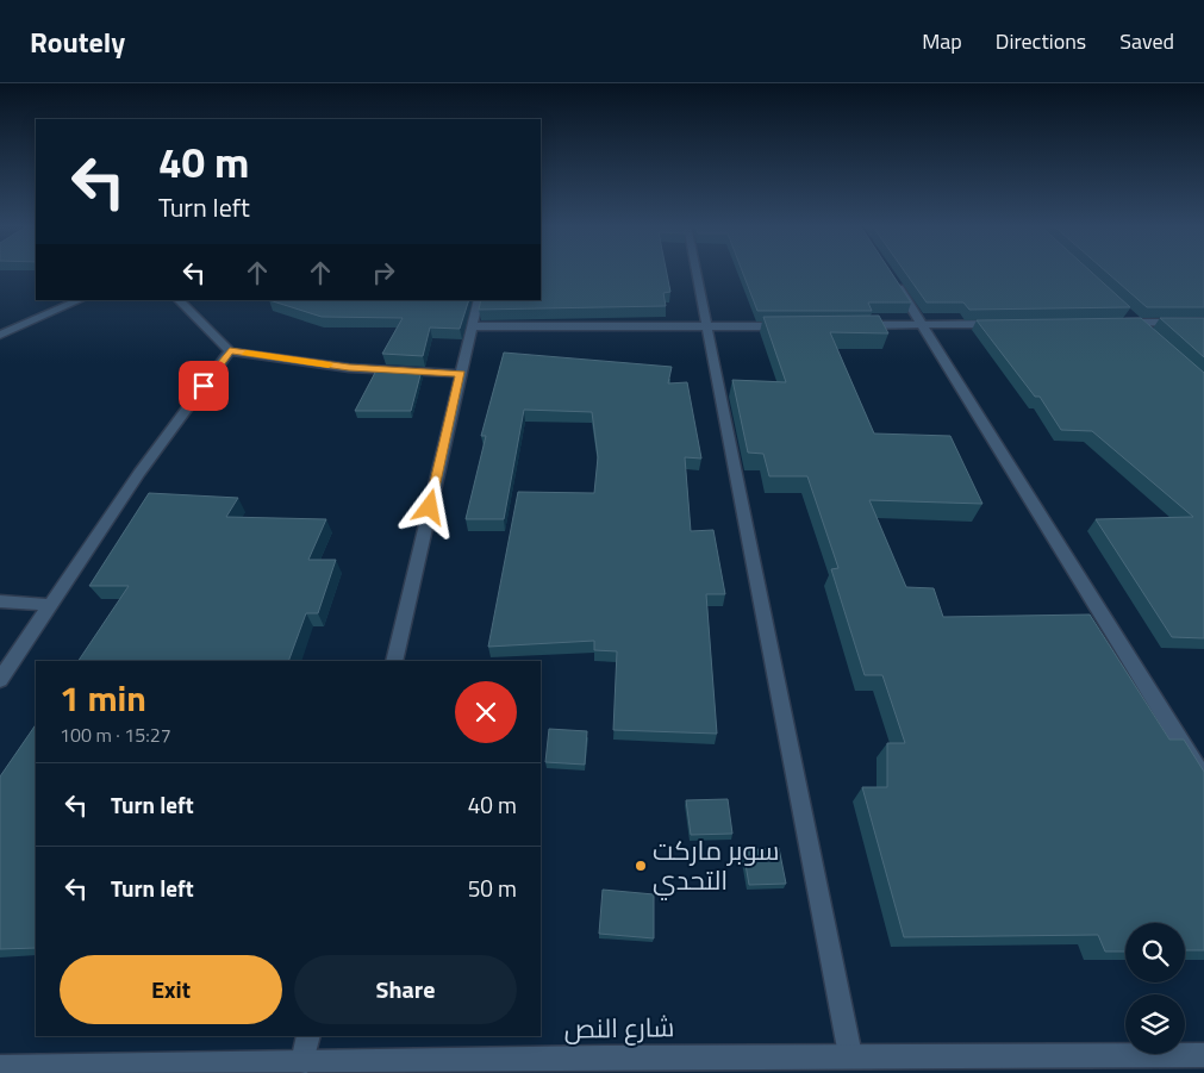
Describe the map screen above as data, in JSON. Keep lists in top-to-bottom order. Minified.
{"streets":{"street":["شارع النص"]},"places":["سوبر ماركت التحدي"],"page":{"header":"Routely","nav":["Map","Directions","Saved"],"turn":["40 m","Turn left"],"heading":["1 min","100 m · 15:27"],"list":[{"name":"Turn left","value":"40 m"},{"name":"Turn left","value":"50 m"}],"buttons":["Exit","Share"]}}
